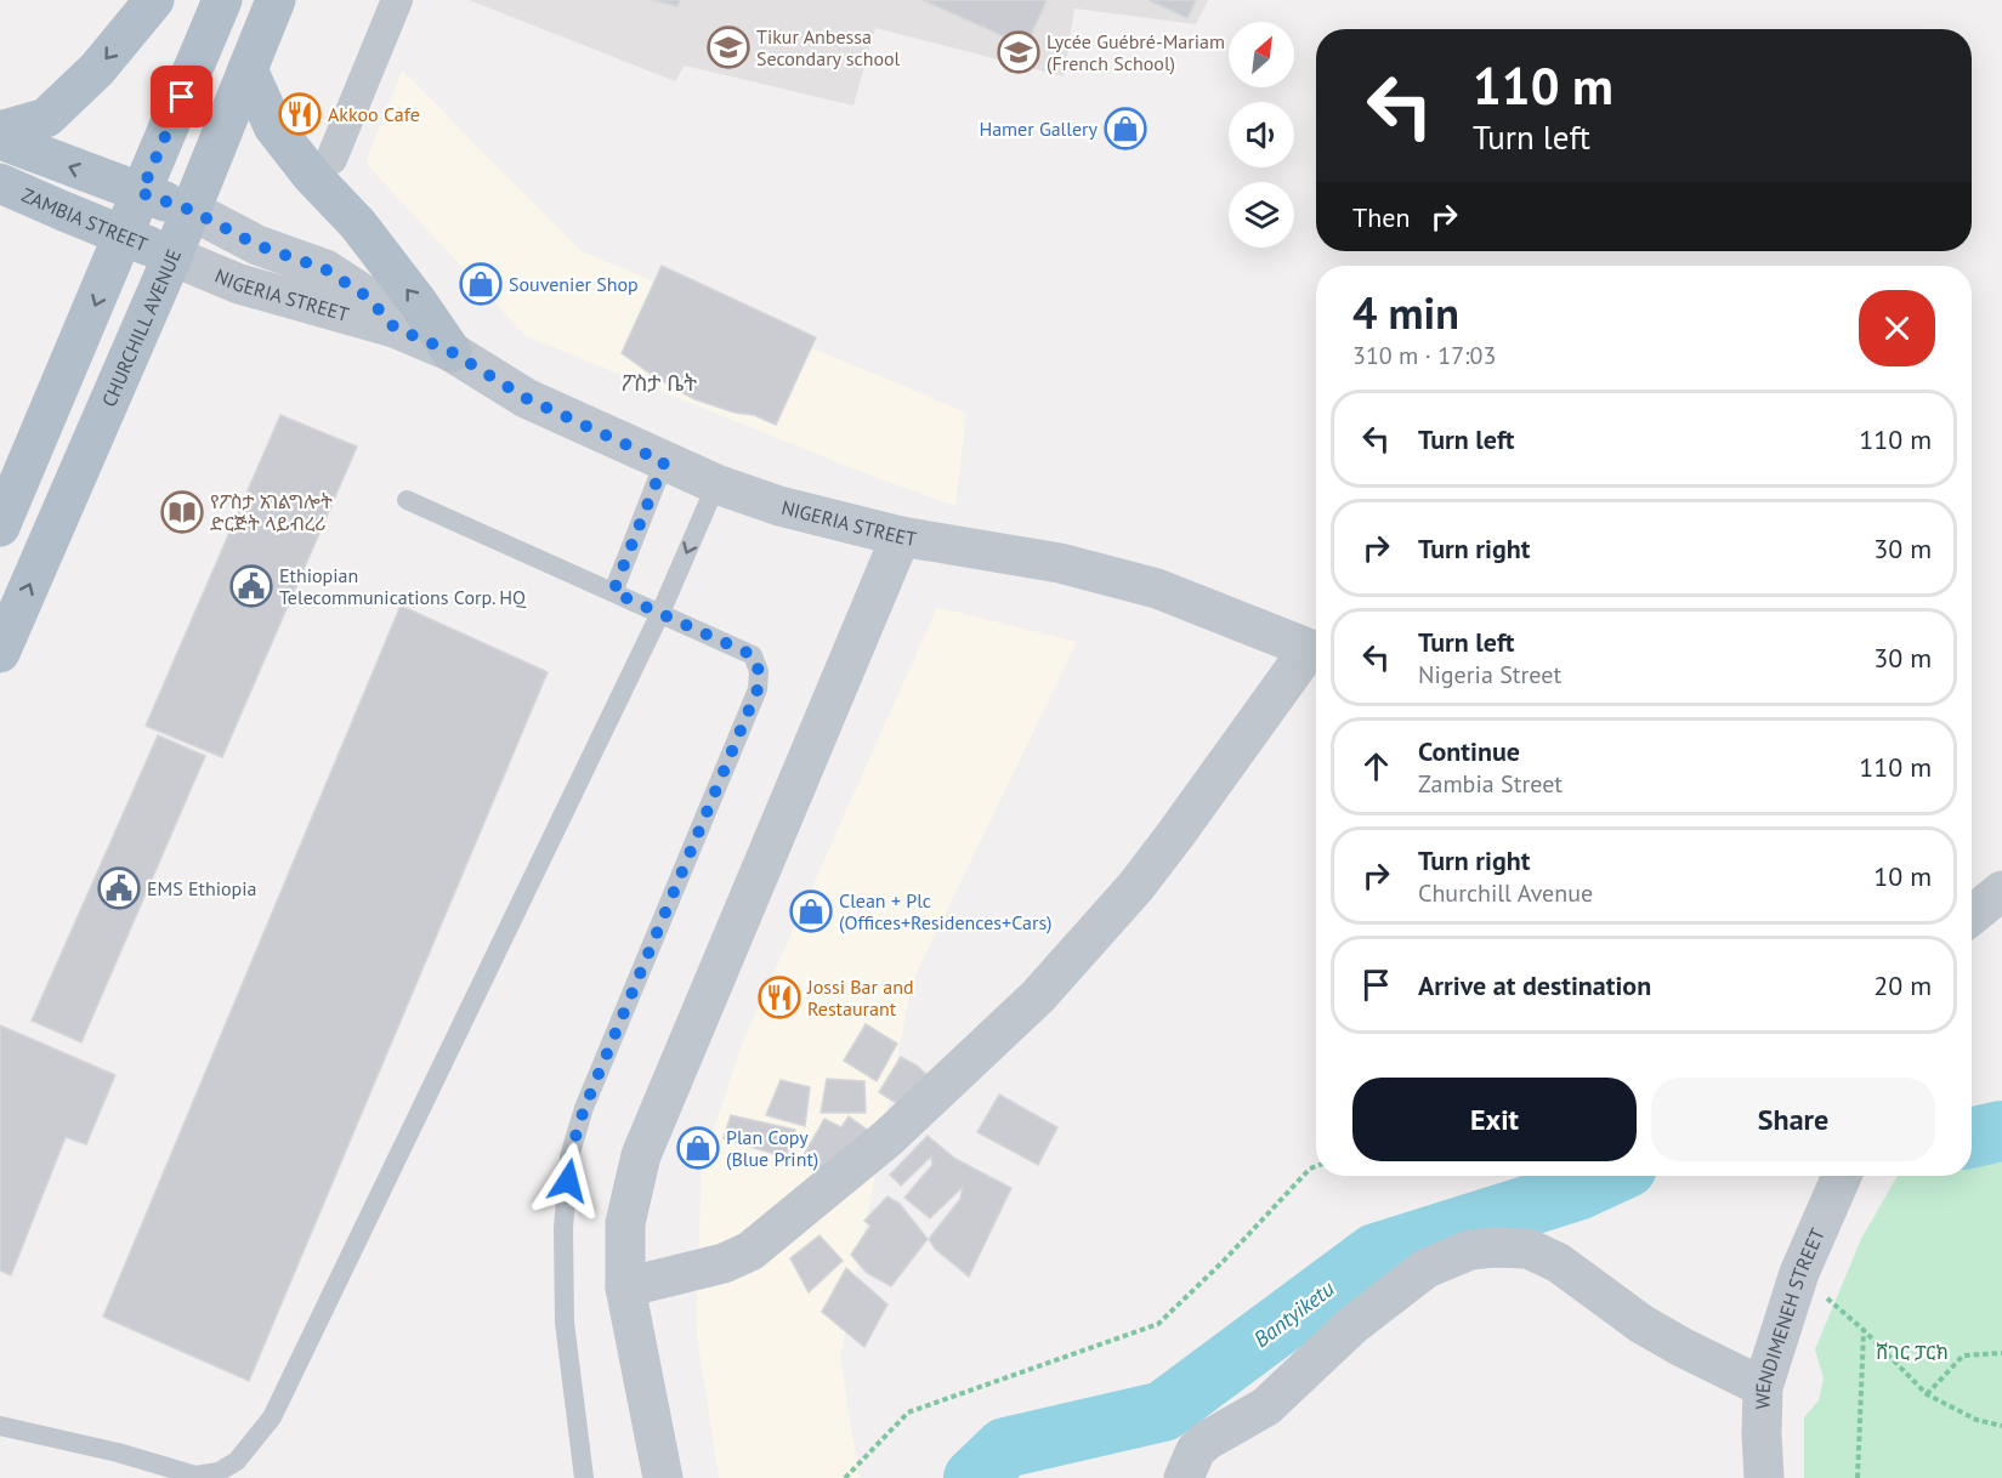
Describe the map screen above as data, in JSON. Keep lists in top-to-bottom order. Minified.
{"streets":{"main road":["ZAMBIA STREET","CHURCHILL AVENUE"],"street":["NIGERIA STREET","WENDIMENEH STREET"]},"crossings":[["ZAMBIA STREET","NIGERIA STREET"],["ZAMBIA STREET","CHURCHILL AVENUE"],["NIGERIA STREET","CHURCHILL AVENUE"]],"districts":["ፖስታ ቤት"],"water":["Bantyiketu"],"parks":["ሸገር ፓርክ"],"places":{"school or university":["Tikur Anbessa Secondary school","Lycée Guébré-Mariam (French School)"],"restaurant":["Akkoo Cafe","Jossi Bar and Restaurant"],"shop":["Hamer Gallery","Souvenier Shop","Clean + Plc (Offices+Residences+Cars)","Plan Copy (Blue Print)"],"library":["የፖስታ አገልግሎት ድርጅት ላይብረሪ"],"public building":["Ethiopian Telecommunications Corp. HQ","EMS Ethiopia"]},"north":"top right","page":{"turn":["110 m","Turn left"],"then":"Then","heading":["4 min","310 m · 17:03"],"list":[{"name":"Turn left","value":"110 m"},{"name":"Turn right","value":"30 m"},{"name":"Turn left","note":"Nigeria Street","value":"30 m"},{"name":"Continue","note":"Zambia Street","value":"110 m"},{"name":"Turn right","note":"Churchill Avenue","value":"10 m"},{"name":"Arrive at destination","value":"20 m"}],"buttons":["Exit","Share"]}}
